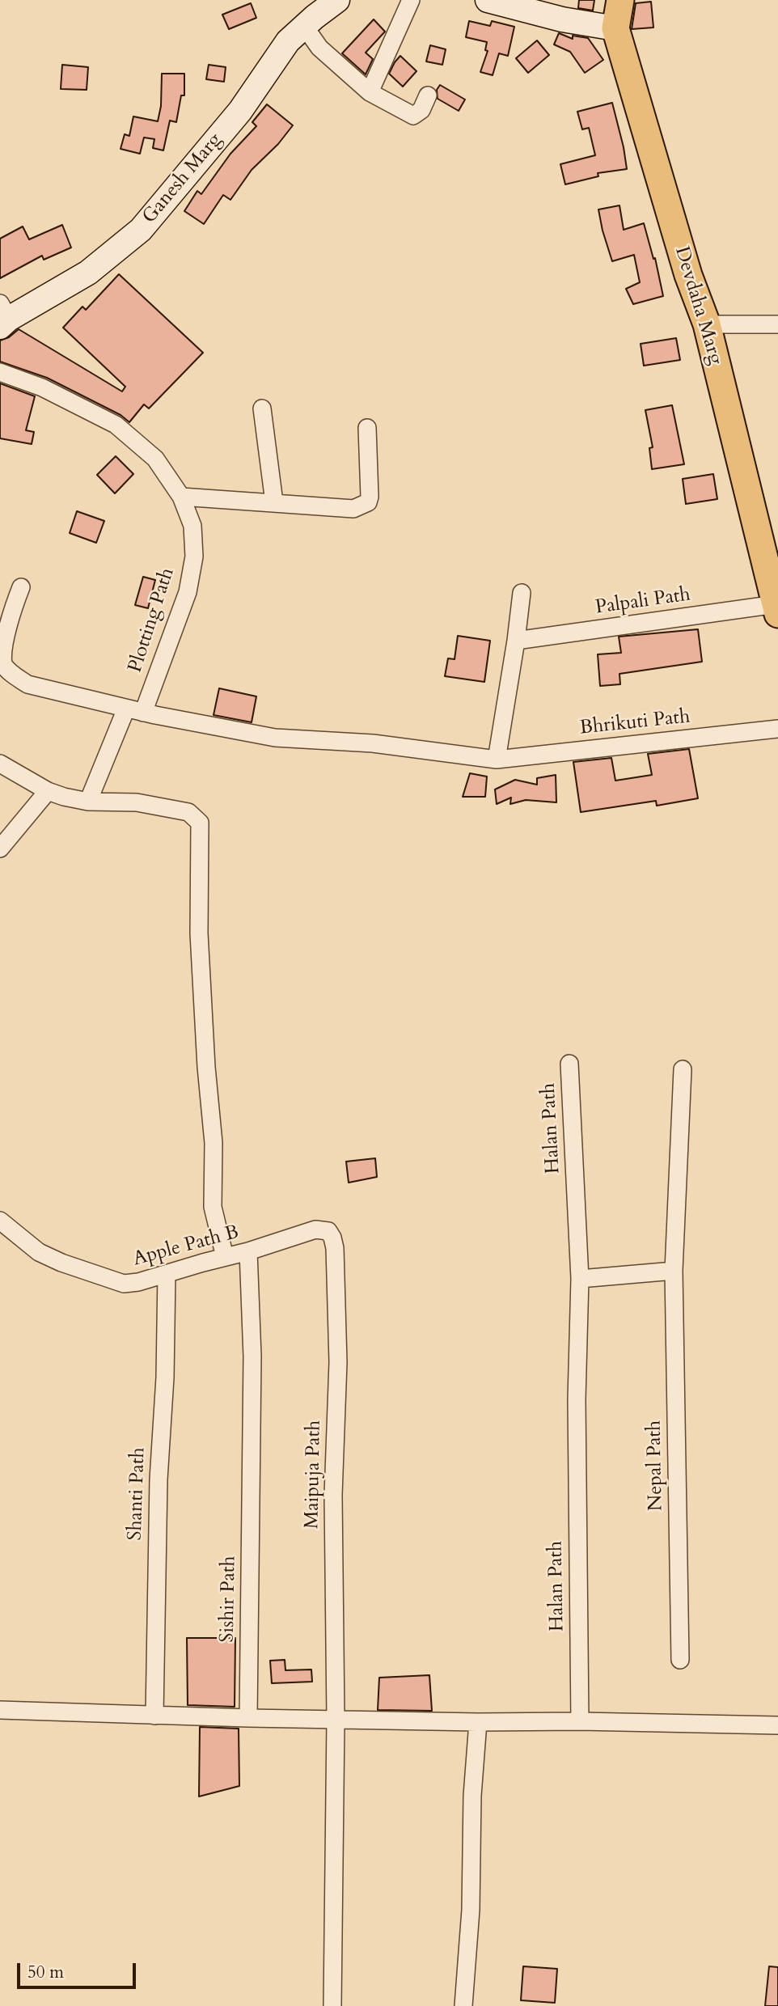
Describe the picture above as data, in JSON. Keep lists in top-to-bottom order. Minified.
{"streets":{"main road":["Devdaha Marg"],"street":["Ganesh Marg","Palpali Path","Plotting Path","Bhrikuti Path","Halan Path","Apple Path B","Nepal Path","Maipuja Path","Shanti Path","Sishir Path"]},"crossings":[["Devdaha Marg","Palpali Path"],["Plotting Path","Bhrikuti Path"],["Apple Path B","Maipuja Path"],["Apple Path B","Shanti Path"],["Apple Path B","Sishir Path"]],"scale_bar":"50 m"}
